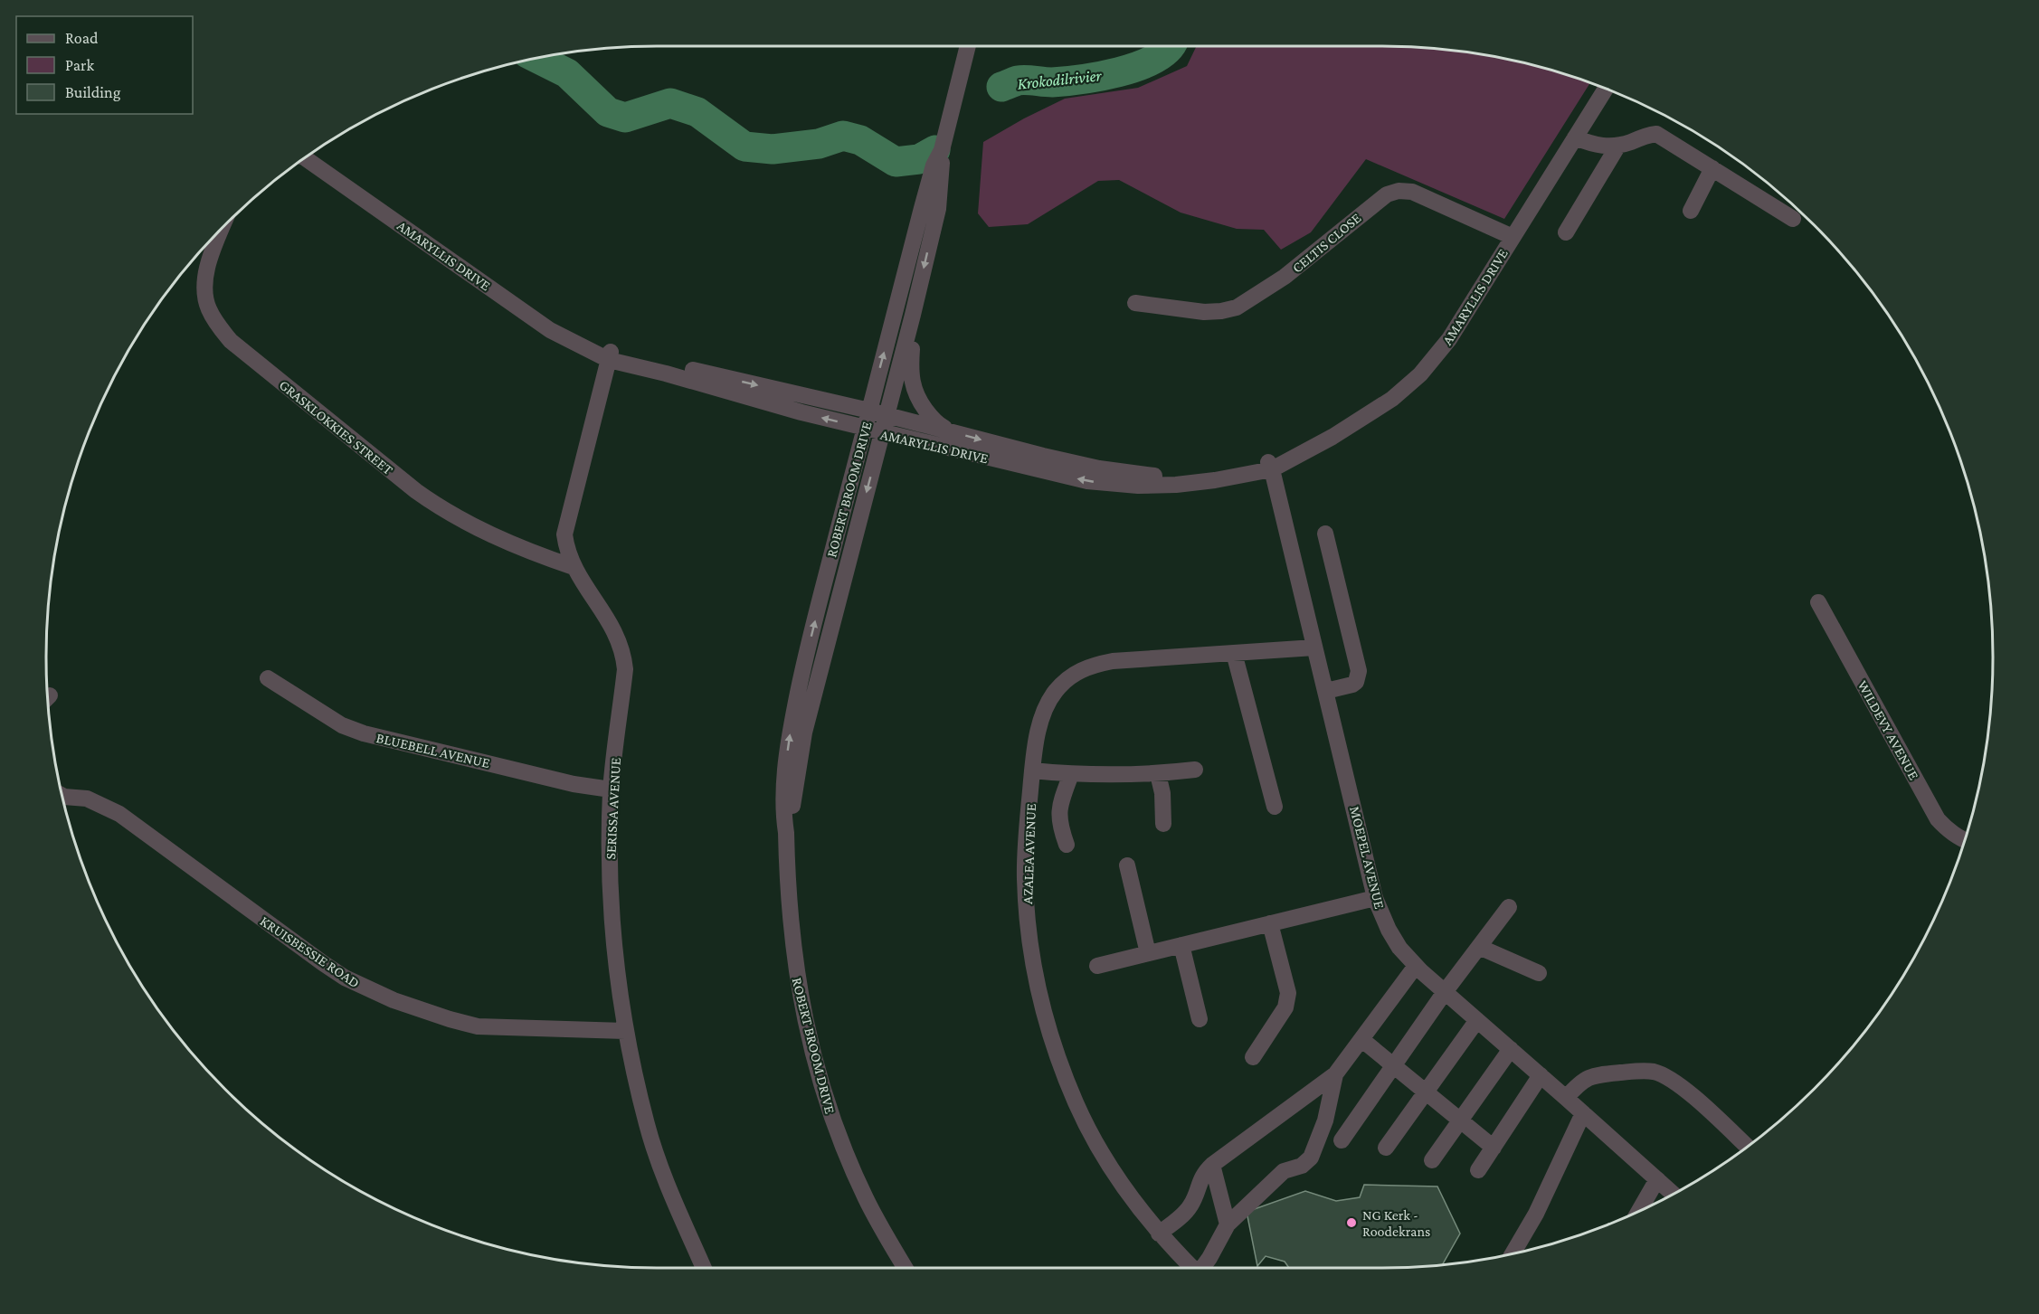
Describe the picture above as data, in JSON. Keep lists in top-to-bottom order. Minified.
{"streets":{"street":["CELTIS CLOSE","AMARYLLIS DRIVE","GRASKLOKKIES STREET","ROBERT BROOM DRIVE","WILDEVY AVENUE","BLUEBELL AVENUE","SERISSA AVENUE","AZALEA AVENUE","MOEPEL AVENUE","KRUISBESSIE ROAD"]},"crossings":[["CELTIS CLOSE","AMARYLLIS DRIVE"],["AMARYLLIS DRIVE","ROBERT BROOM DRIVE"],["AMARYLLIS DRIVE","SERISSA AVENUE"],["AMARYLLIS DRIVE","MOEPEL AVENUE"],["GRASKLOKKIES STREET","SERISSA AVENUE"],["BLUEBELL AVENUE","SERISSA AVENUE"],["SERISSA AVENUE","KRUISBESSIE ROAD"],["AZALEA AVENUE","MOEPEL AVENUE"]],"water":["Krokodilrivier"],"places":["NG Kerk - Roodekrans"],"legend":["Road","Park","Building"]}
